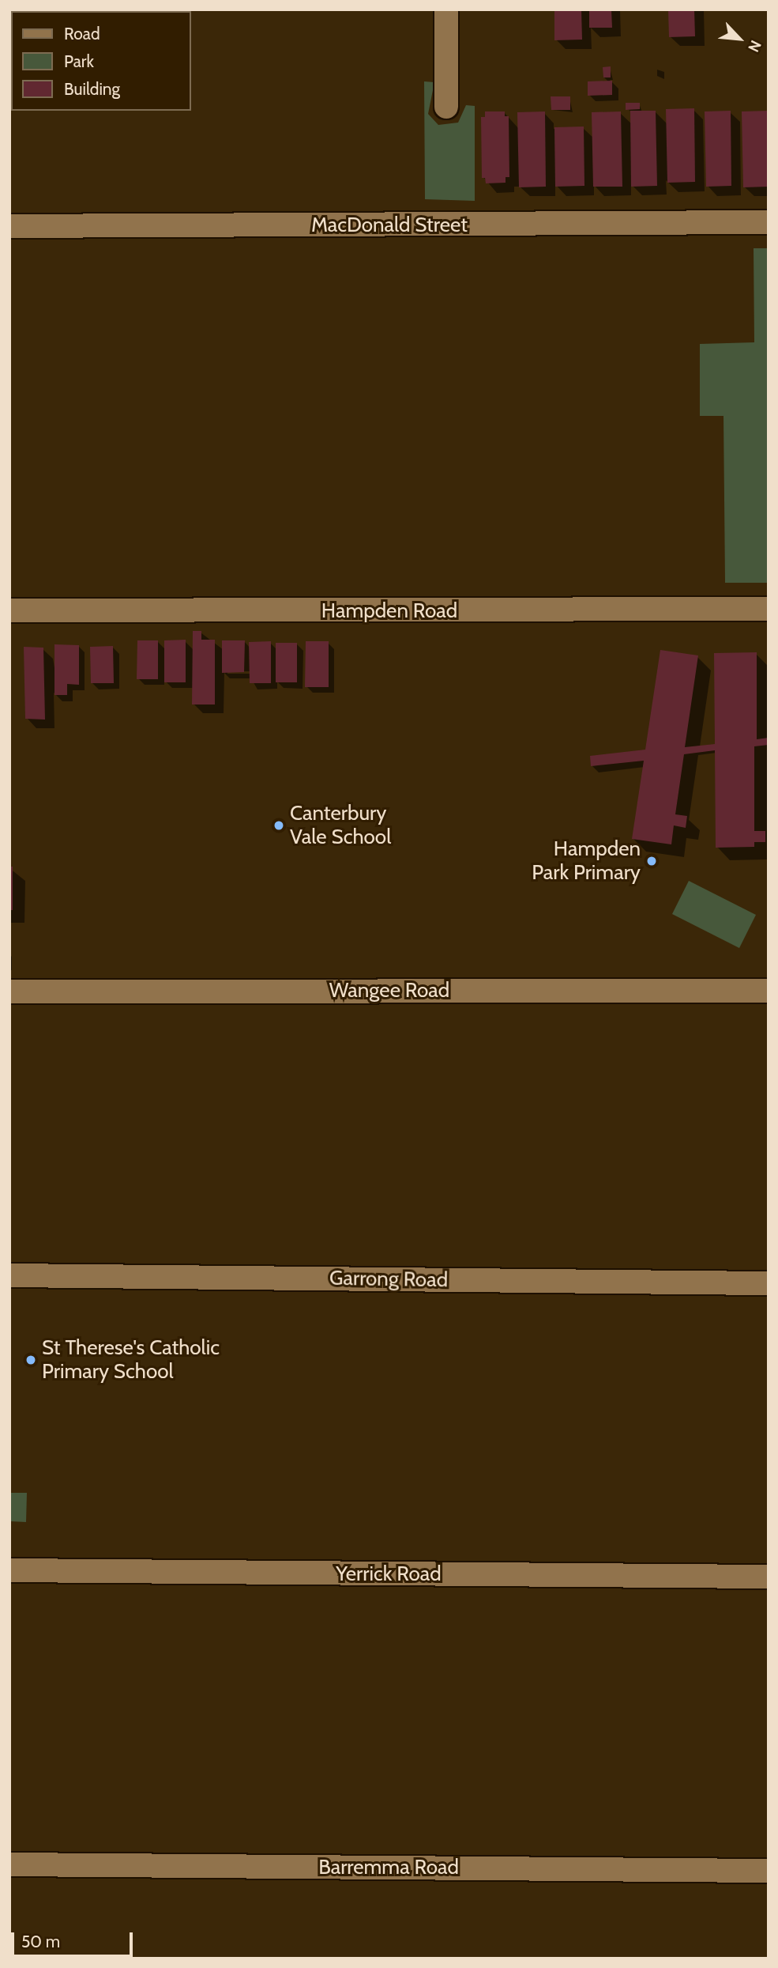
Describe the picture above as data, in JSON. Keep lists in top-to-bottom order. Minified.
{"streets":{"street":["MacDonald Street","Hampden Road","Wangee Road","Garrong Road","Yerrick Road","Barremma Road"]},"places":["Canterbury Vale School","Hampden Park Primary","St Therese's Catholic Primary School"],"legend":["Road","Park","Building"],"scale_bar":"50 m","north":"bottom right"}
